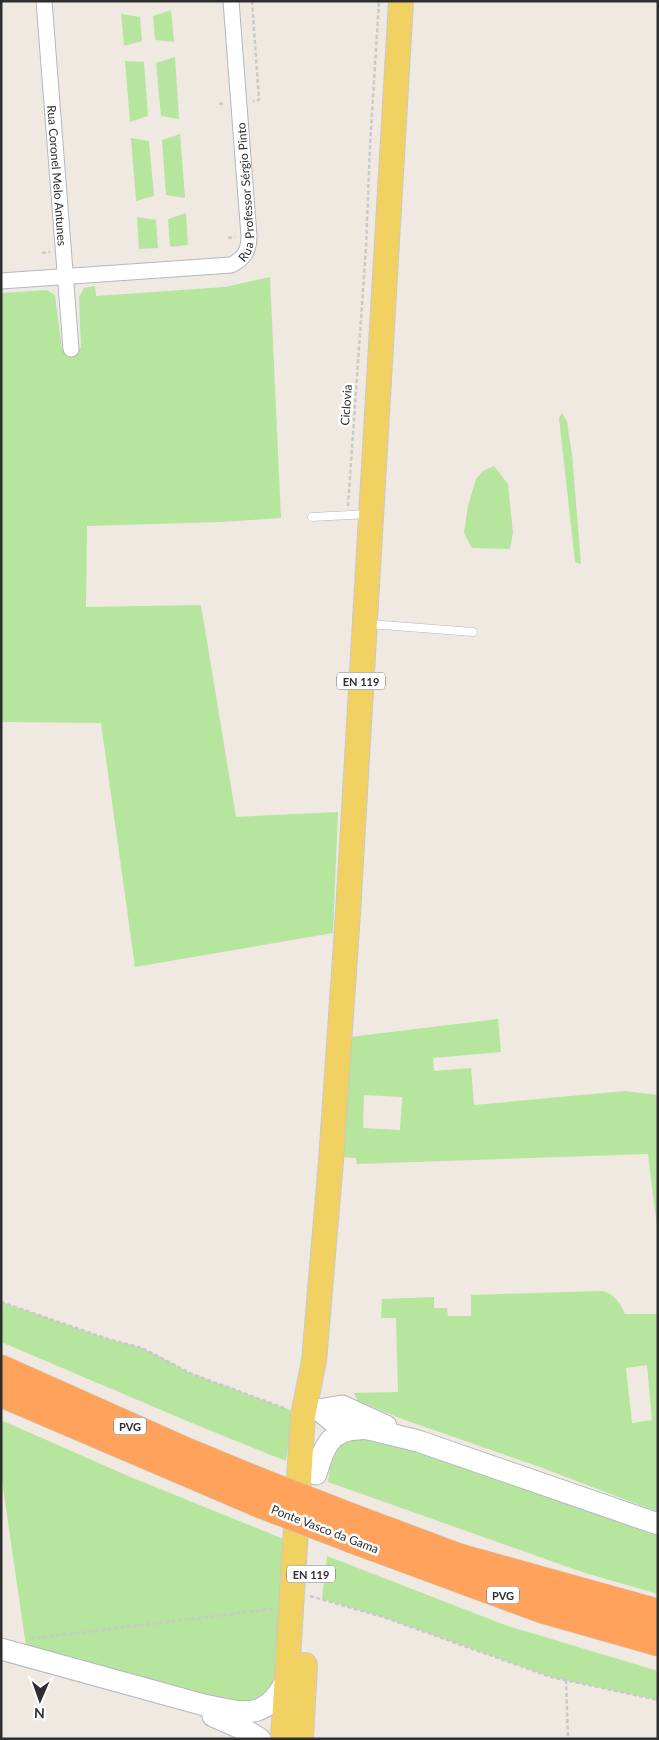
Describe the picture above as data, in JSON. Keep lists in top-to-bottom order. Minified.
{"streets":{"highway":["PVG","Ponte Vasco da Gama"],"main road":["EN 119"],"street":["Rua Coronel Melo Antunes","Rua Professor Sérgio Pinto"],"path":["Ciclovia"]},"crossings":[["Rua Coronel Melo Antunes","Rua Professor Sérgio Pinto"],["Ciclovia","EN 119"]],"north":"bottom"}
